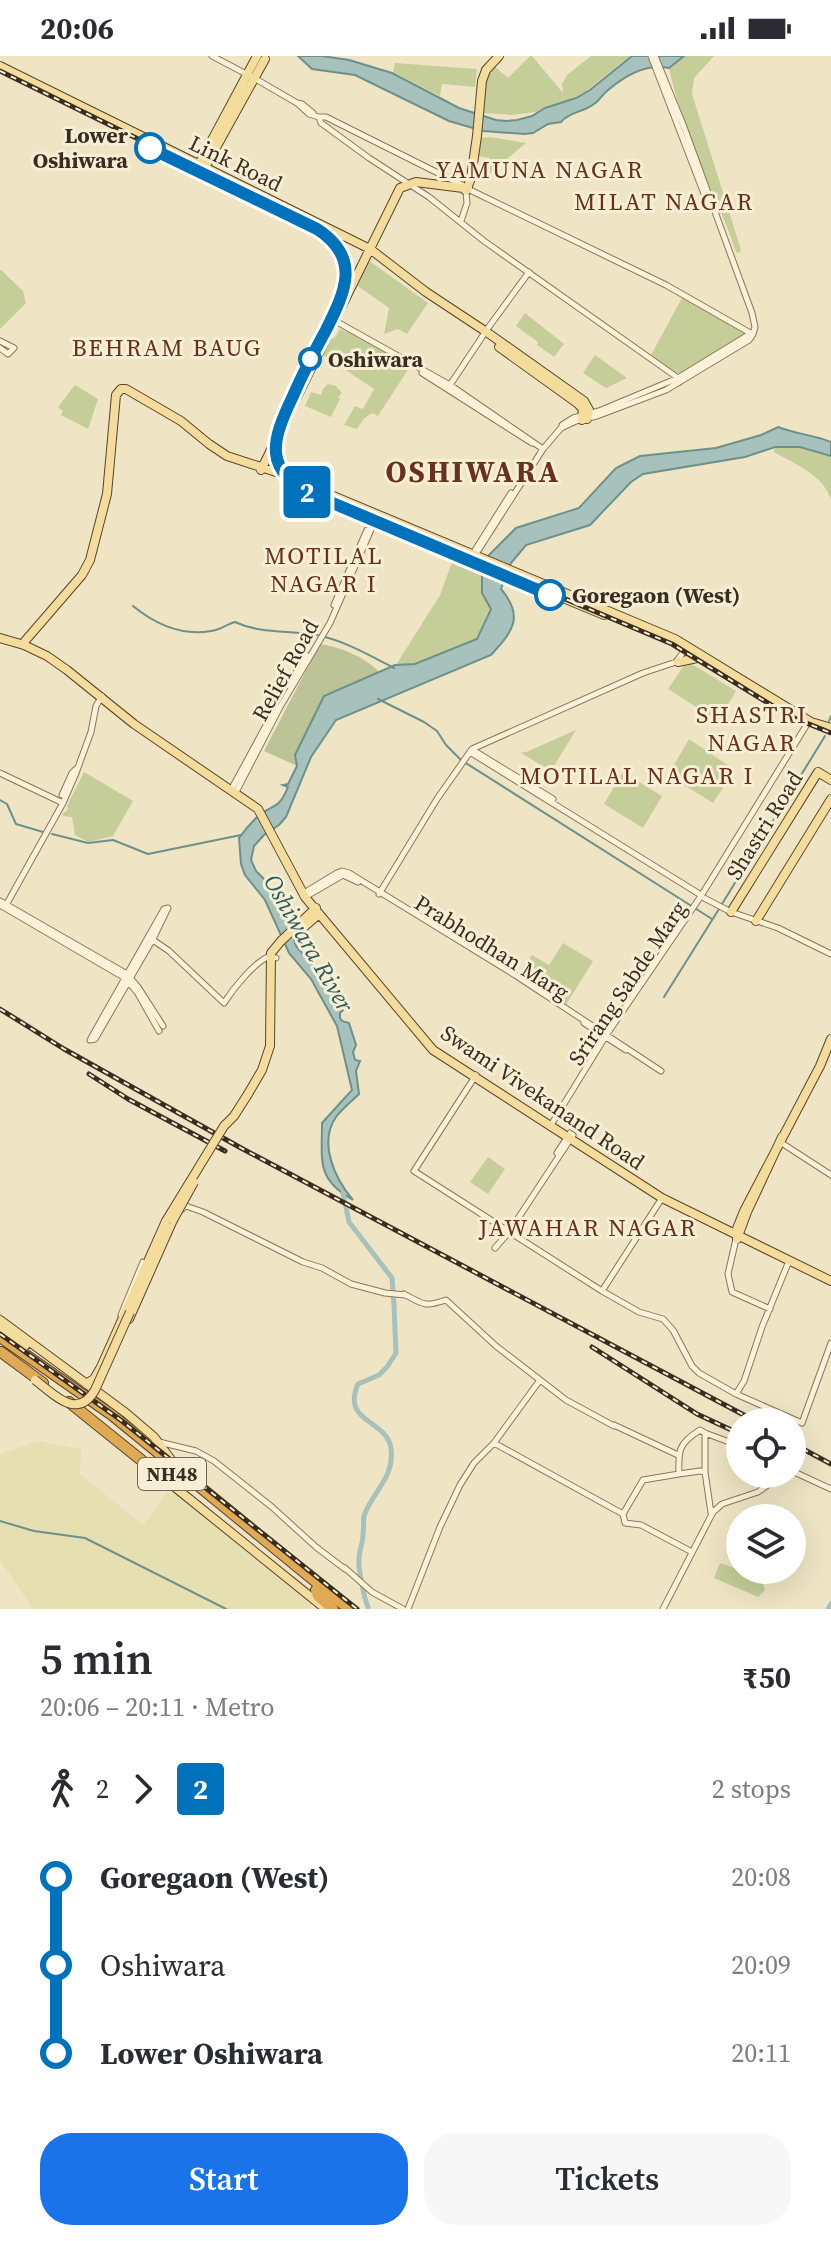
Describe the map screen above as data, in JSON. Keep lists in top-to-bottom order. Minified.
{"streets":{"highway":["NH48"],"main road":["Link Road","Shastri Road","Swami Vivekanand Road"],"street":["Relief Road","Prabhodhan Marg","Srirang Sabde Marg"]},"crossings":[["Relief Road","Swami Vivekanand Road"],["Prabhodhan Marg","Srirang Sabde Marg"],["Prabhodhan Marg","Swami Vivekanand Road"],["Srirang Sabde Marg","Swami Vivekanand Road"]],"districts":["YAMUNA NAGAR","MILAT NAGAR","BEHRAM BAUG","OSHIWARA","MOTILAL NAGAR I","SHASTRI NAGAR","MOTILAL NAGAR I","JAWAHAR NAGAR"],"water":["Oshiwara River"],"places":["Lower Oshiwara","Oshiwara","Goregaon (West)"],"lines":["metro line 2"],"page":{"status":"20:06","on_map":"2","heading":["5 min","20:06 – 20:11 · Metro","₹50"],"legs":["2","2","2 stops"],"list":[{"name":"Goregaon (West)","value":"20:08"},{"name":"Oshiwara","value":"20:09"},{"name":"Lower Oshiwara","value":"20:11"}],"buttons":["Start","Tickets"]}}
